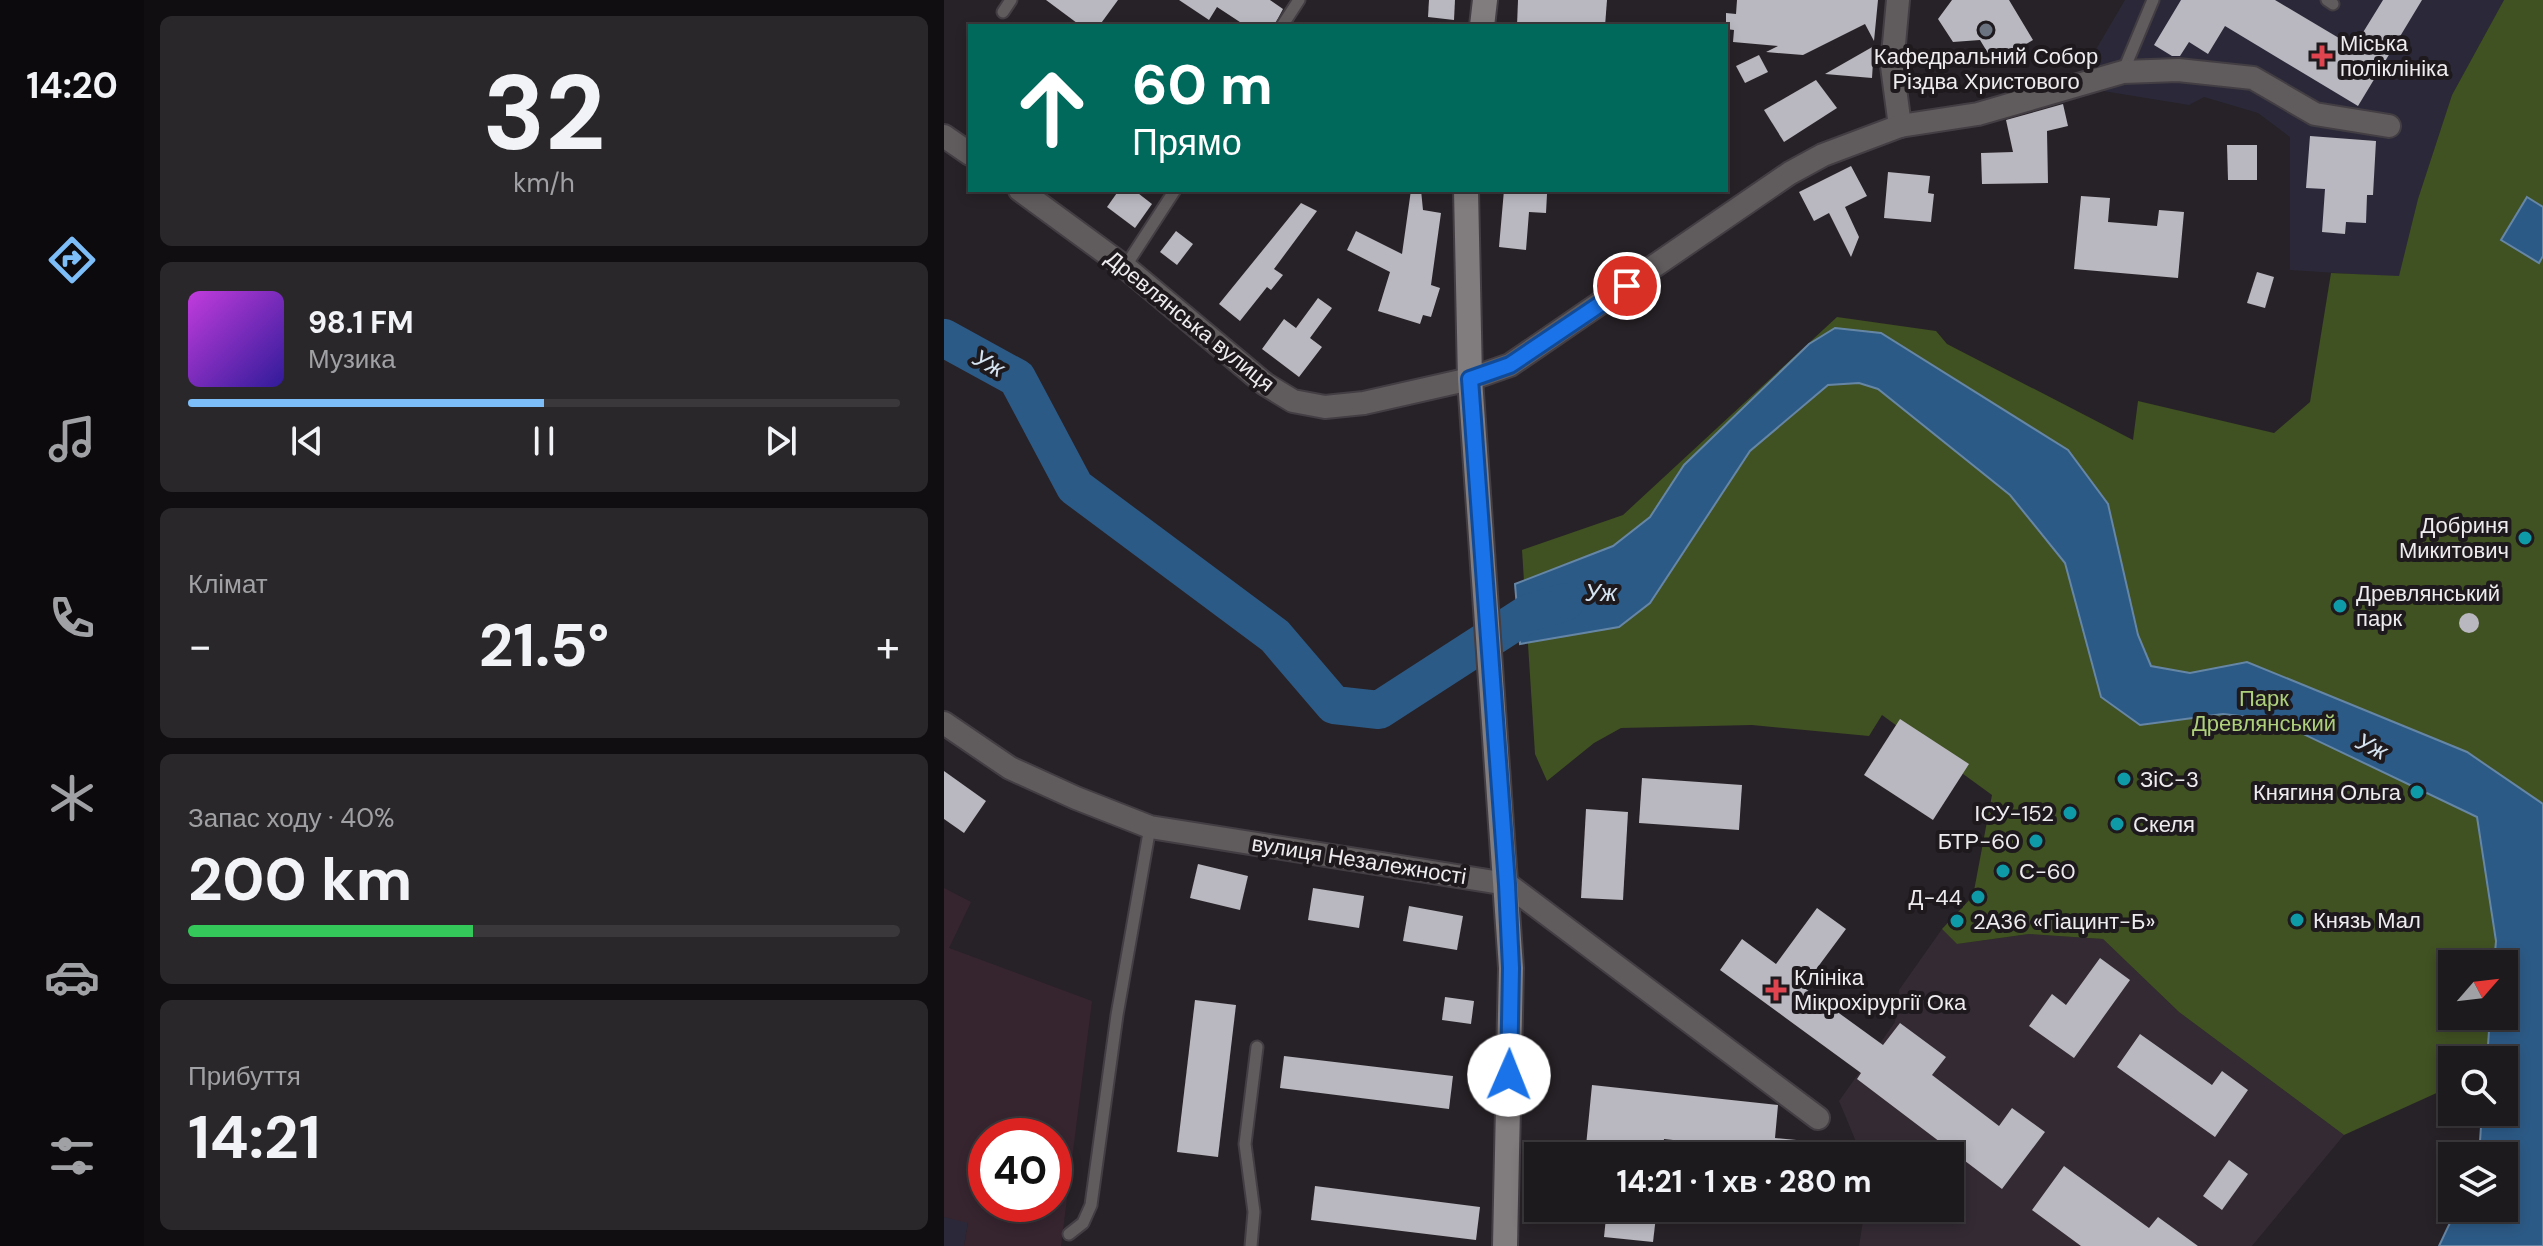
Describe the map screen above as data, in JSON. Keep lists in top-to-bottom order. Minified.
{"streets":{"street":["Древлянська вулиця","вулиця Незалежності"]},"water":["Уж"],"parks":["Парк Древлянський"],"places":{"other":["Кафедральний Собор Різдва Христового","Добриня Микитович","Древлянський парк","ЗіС-3","Княгиня Ольга","ІСУ-152","Скеля","БТР-60","С-60","Д-44","Князь Мал","2А36 «Гіацинт-Б»"],"health":["Міська поліклініка","Клініка Мікрохірургії Ока"]},"north":"top right","page":{"tabs":"14:20","tile":[["32","km/h"],"Клімат",["Запас ходу · 40%","200 km"],["Прибуття","14:21"]],"turn":["60 m","Прямо"],"song":["98.1 FM","Музика"],"heat":["−","21.5°","+"],"limit":"40","trip":"14:21 · 1 хв · 280 m"}}
